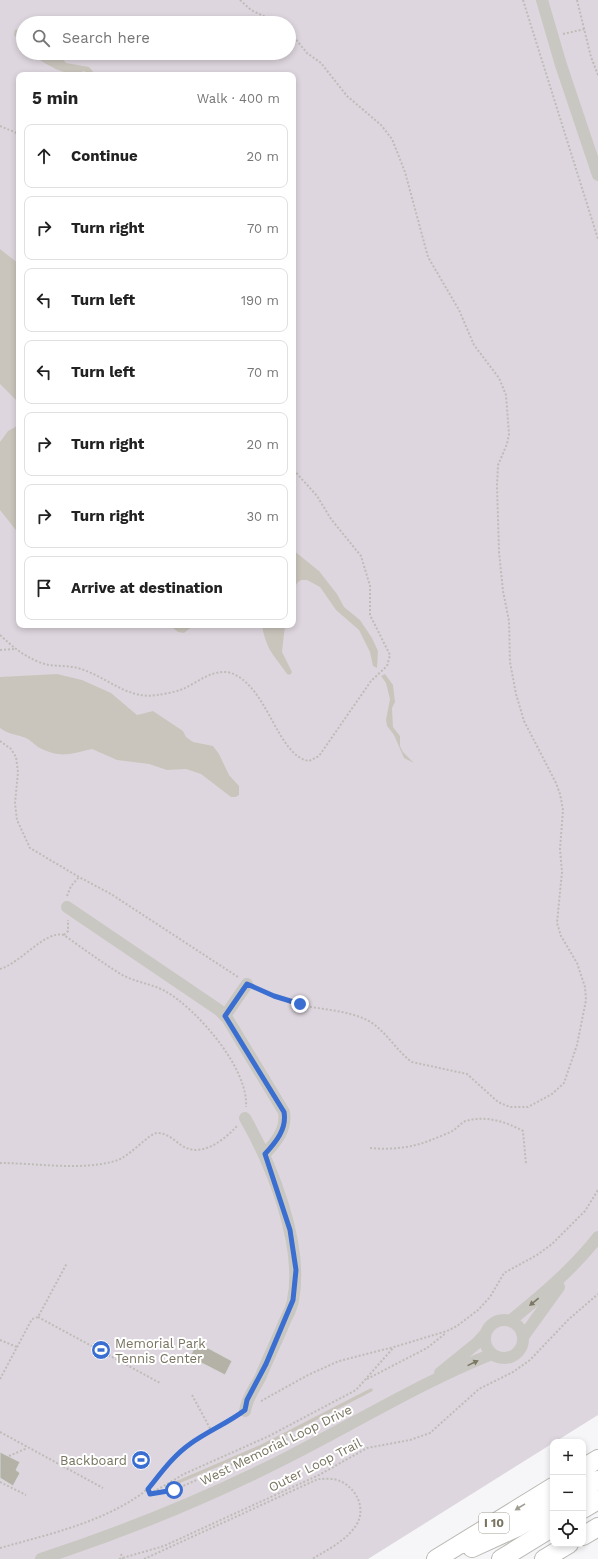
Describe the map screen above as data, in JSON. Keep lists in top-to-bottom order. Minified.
{"streets":{"highway":["I 10"],"street":["West Memorial Loop Drive"],"path":["Outer Loop Trail"]},"places":{"sports":["Memorial Park Tennis Center","Backboard"]},"page":{"search":"Search here","heading":["5 min","Walk · 400 m"],"list":[["Continue","20 m"],["Turn right","70 m"],["Turn left","190 m"],["Turn left","70 m"],["Turn right","20 m"],["Turn right","30 m"],"Arrive at destination"],"map_buttons":["+","−"]}}
